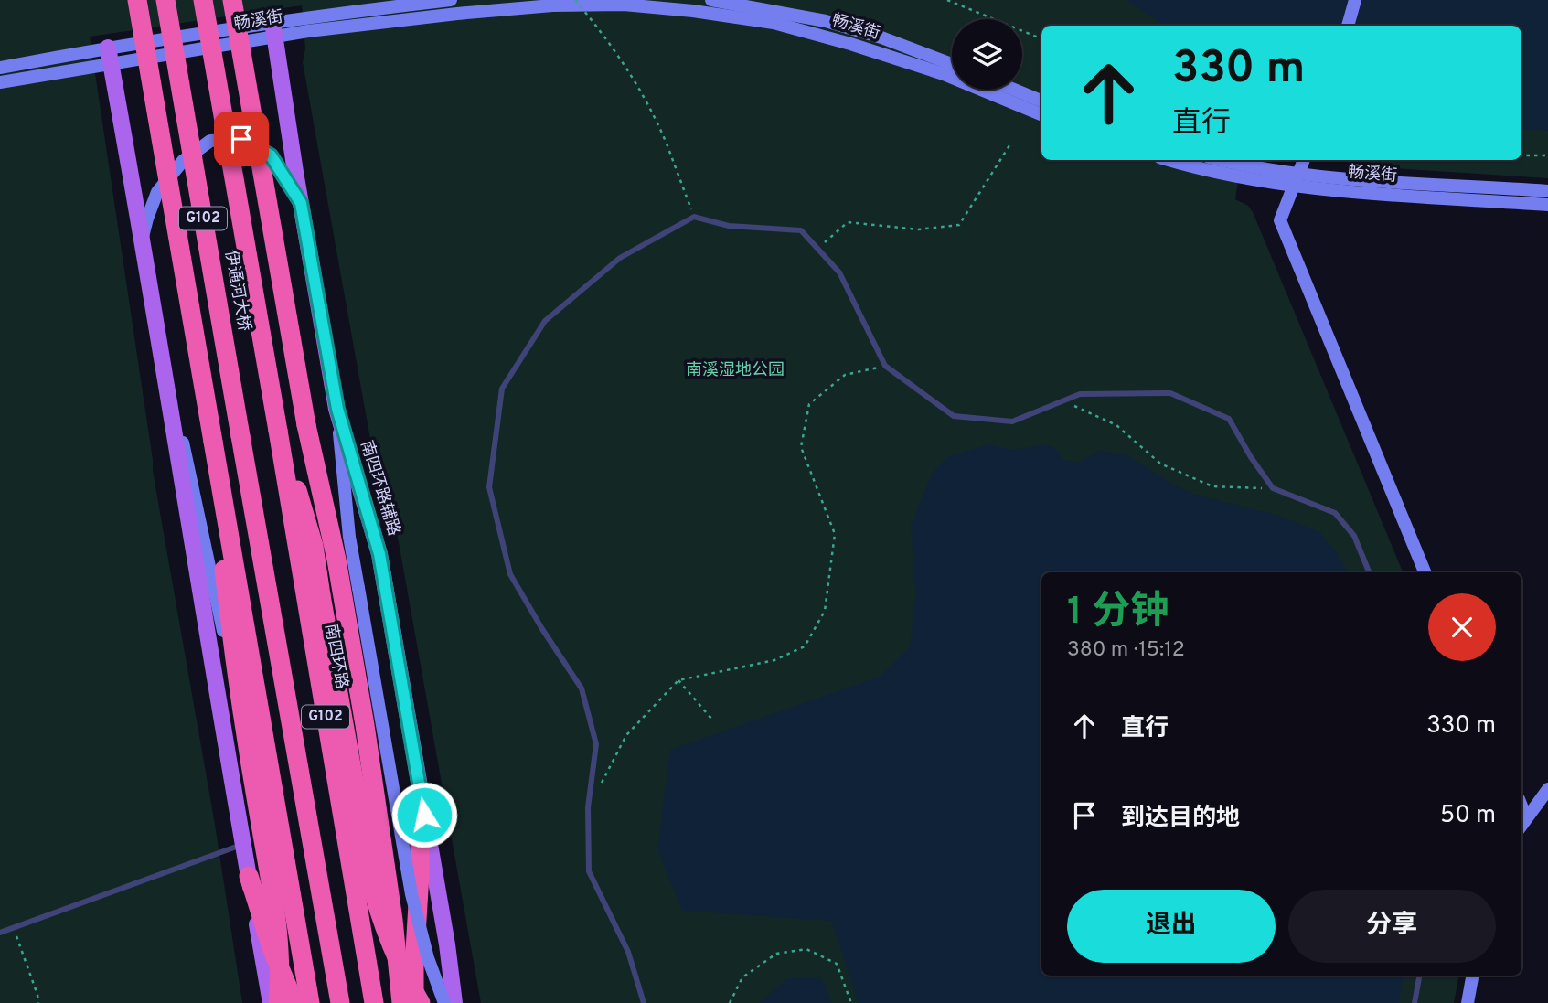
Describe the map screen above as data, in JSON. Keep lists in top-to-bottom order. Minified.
{"streets":{"highway":["G102","伊通河大桥","南四环路"],"main road":["畅溪街","南四环路辅路"]},"crossings":[["畅溪街","南四环路辅路"],["伊通河大桥","南四环路"]],"parks":["南溪湿地公园"],"page":{"turn":["330 m","直行"],"heading":["1 分钟","380 m · 15:12"],"list":[{"name":"直行","value":"330 m"},{"name":"到达目的地","value":"50 m"}],"buttons":["退出","分享"]}}
